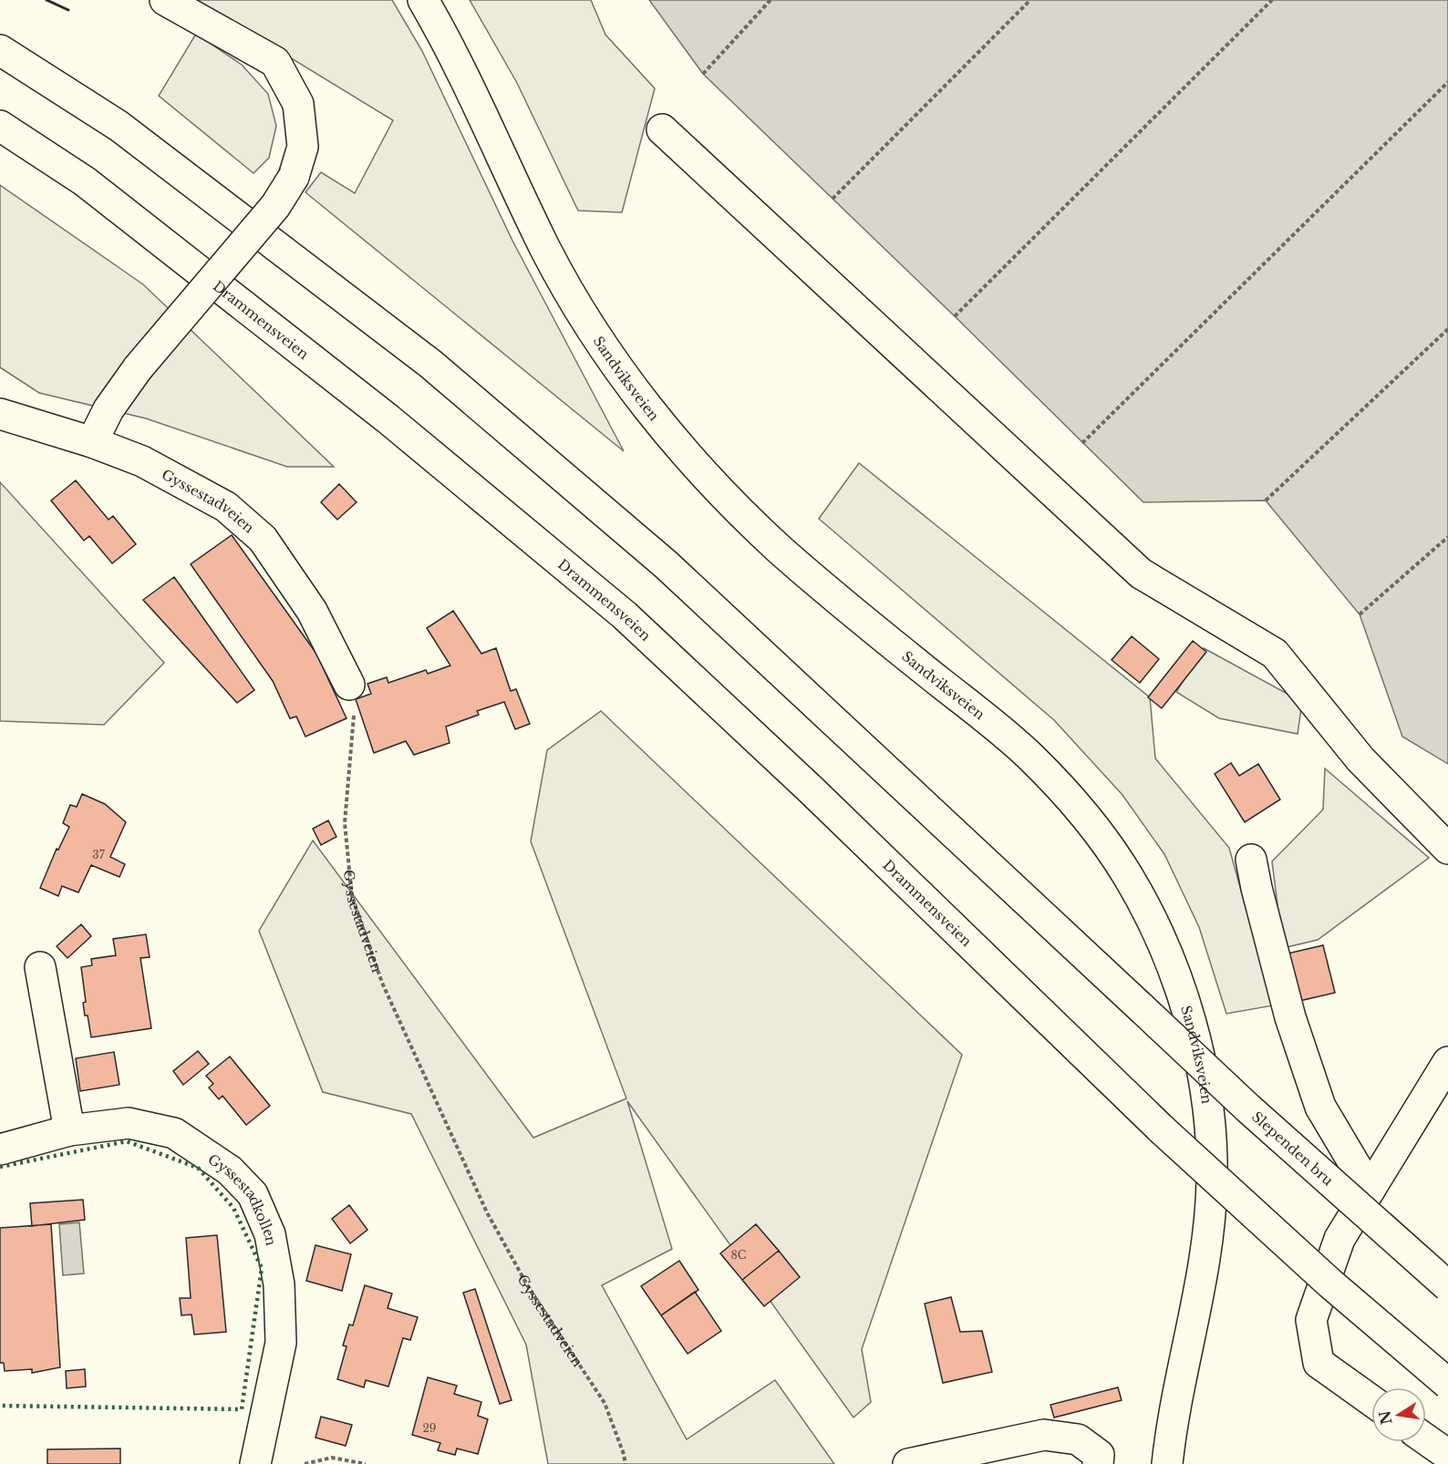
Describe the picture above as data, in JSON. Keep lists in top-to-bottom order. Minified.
{"streets":{"main road":["Drammensveien","Sandviksveien","Gyssestadveien","Slependen bru","Gyssestadkollen"]},"house_numbers":["37","8C","29"],"north":"left"}
